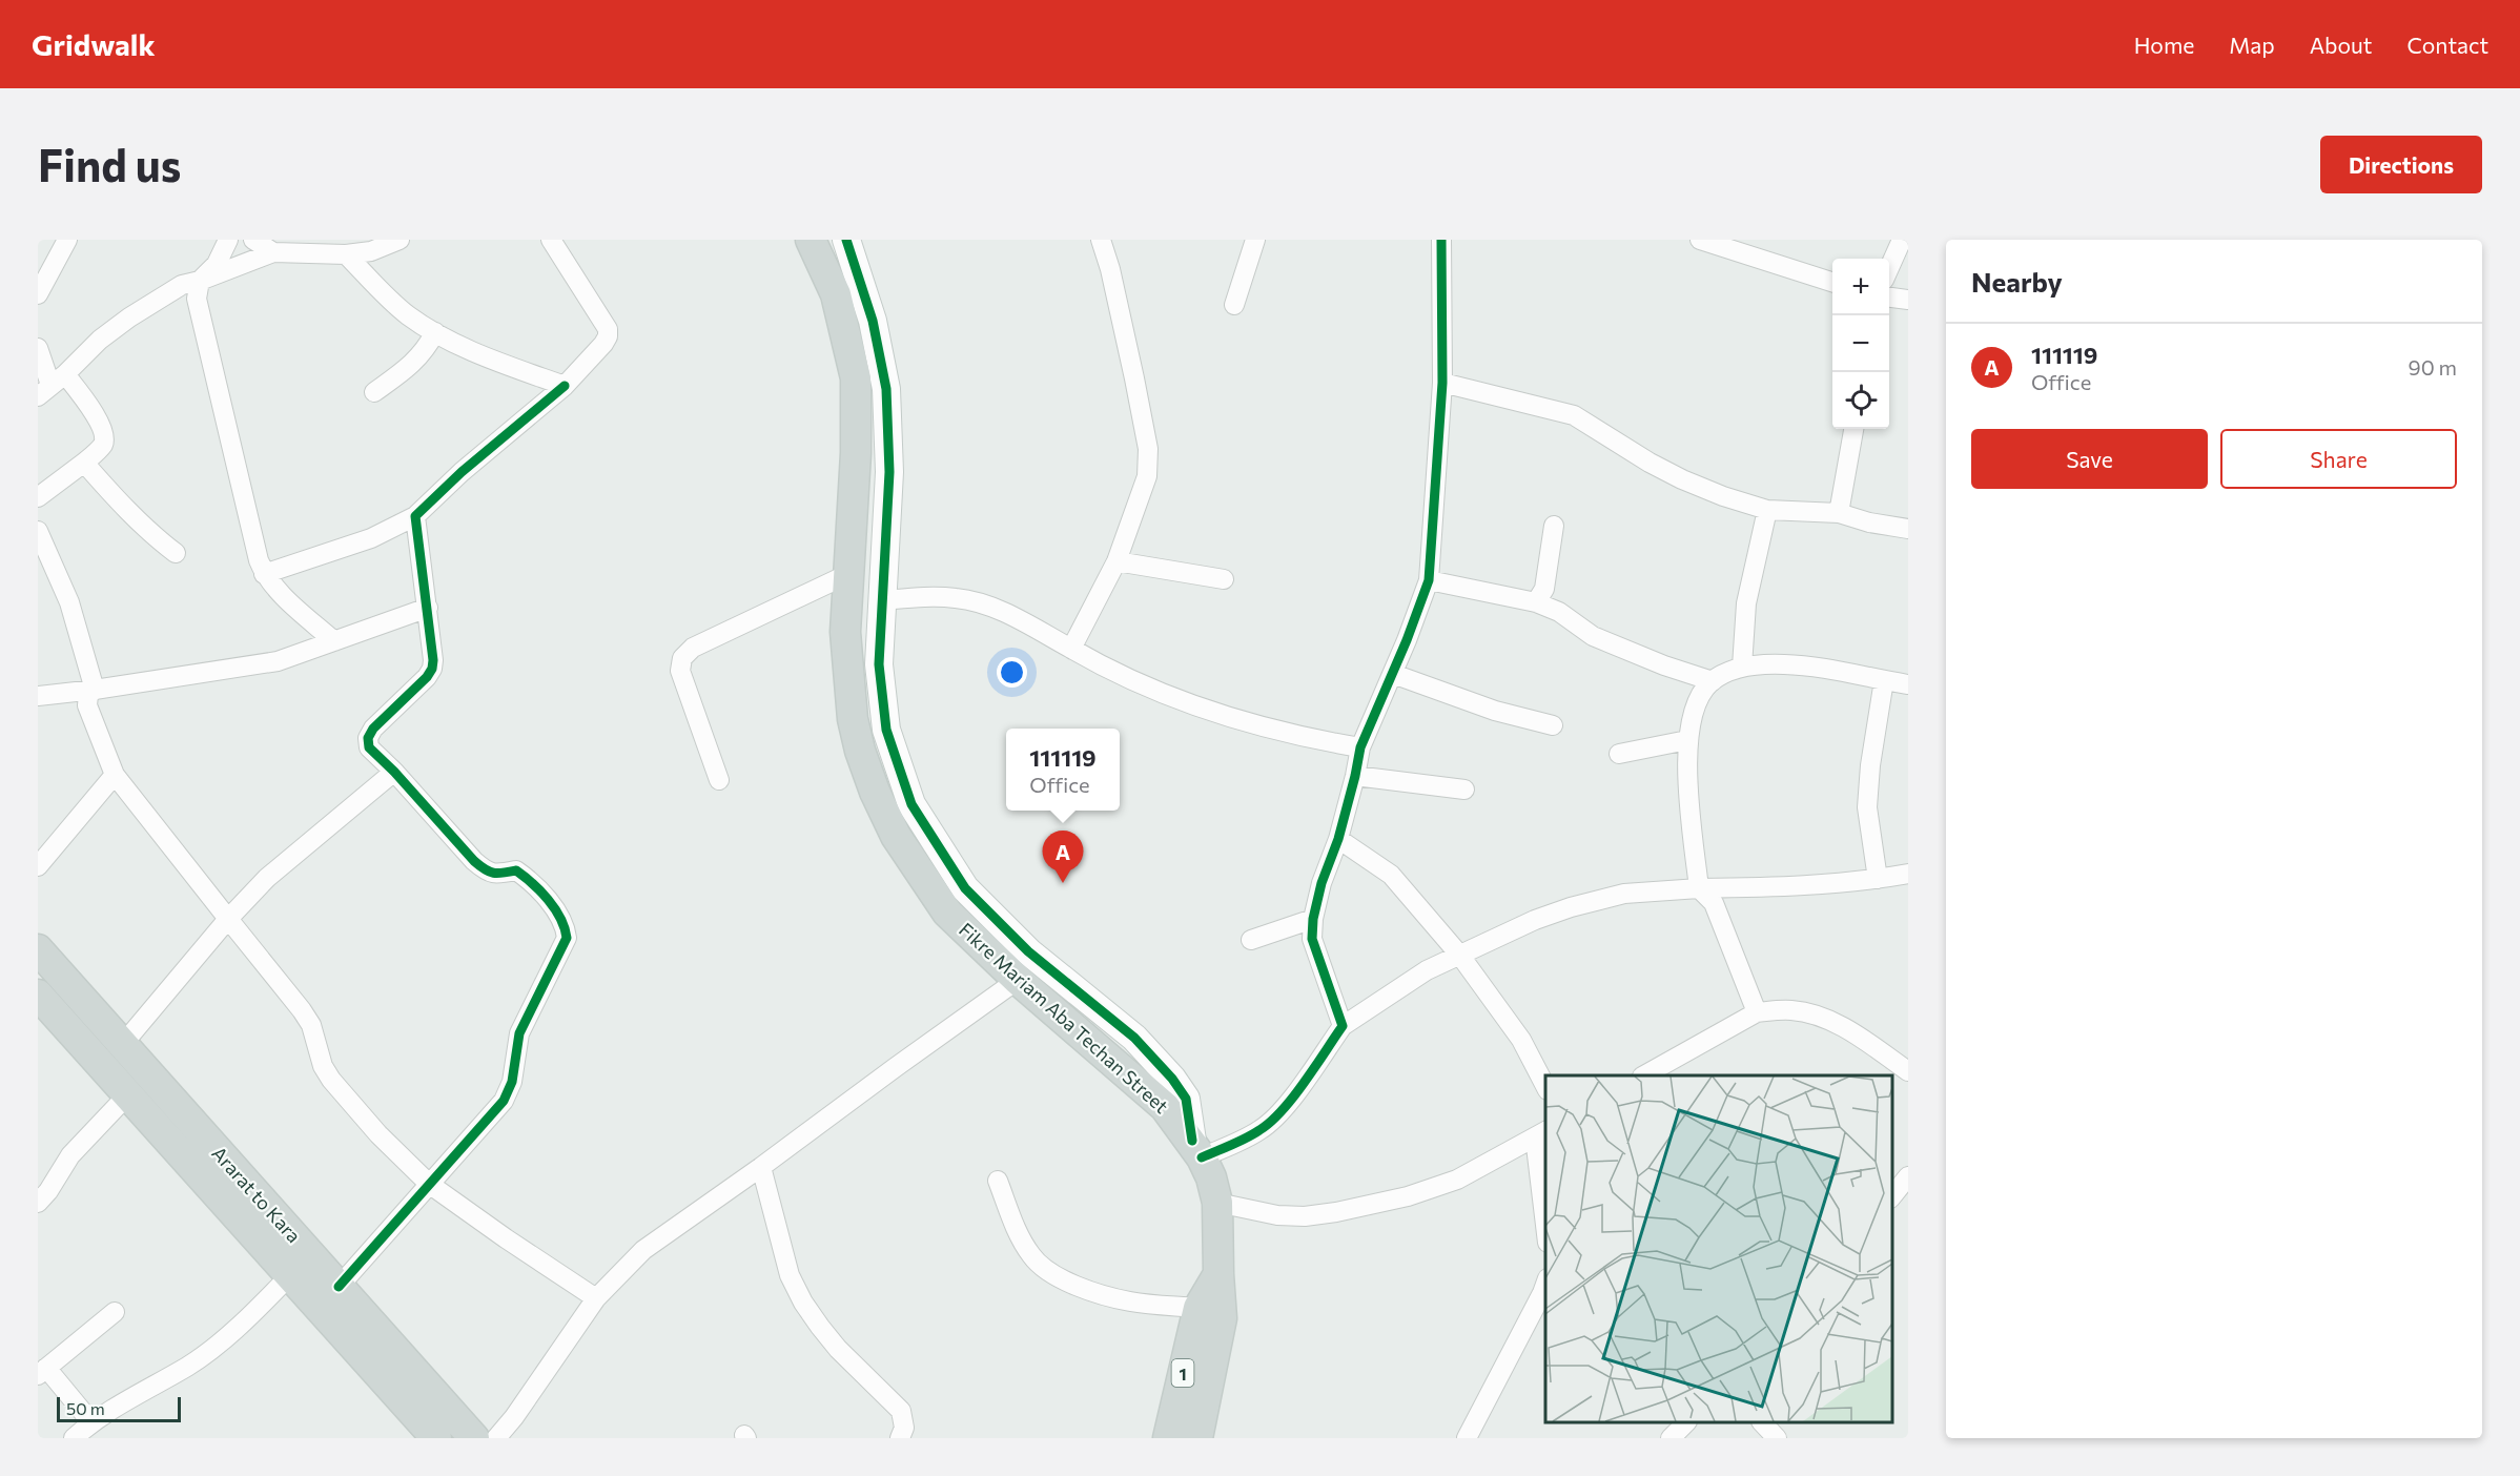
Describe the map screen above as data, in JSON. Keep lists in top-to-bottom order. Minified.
{"streets":{"main road":["Fikre Mariam Aba Techan Street","Ararat to Kara","1"]},"crossings":[["Fikre Mariam Aba Techan Street","1"]],"scale_bar":"50 m","page":{"header":"Gridwalk","nav":["Home","Map","About","Contact"],"buttons":["Directions",["Save","Share"]],"title":"Find us","heading":"Nearby","map_buttons":["+","−"],"list":[{"mark":"A","name":"111119","note":"Office","value":"90 m"}],"popup":["111119","Office"],"pins":"A","scale":"50 m"}}
